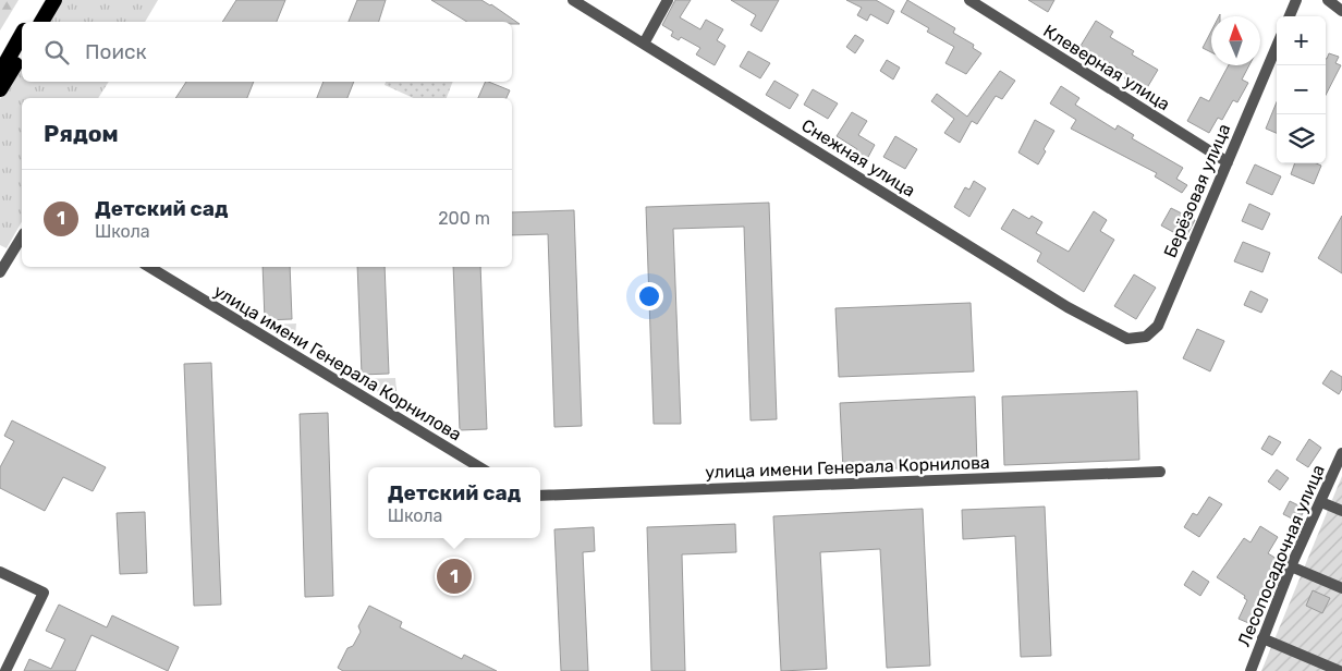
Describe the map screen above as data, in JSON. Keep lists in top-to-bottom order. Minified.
{"streets":{"street":["Клеверная улица","Снежная улица","Берёзовая улица","улица имени Генерала Корнилова","Лесопосадочная улица"]},"crossings":[["Клеверная улица","Берёзовая улица"],["Снежная улица","Берёзовая улица"]],"north":"top","page":{"map_buttons":["+","−"],"search":"Поиск","heading":"Рядом","list":[{"mark":"1","name":"Детский сад","note":"Школа","value":"200 m"}],"popup":["Детский сад","Школа"],"pins":"1"}}
